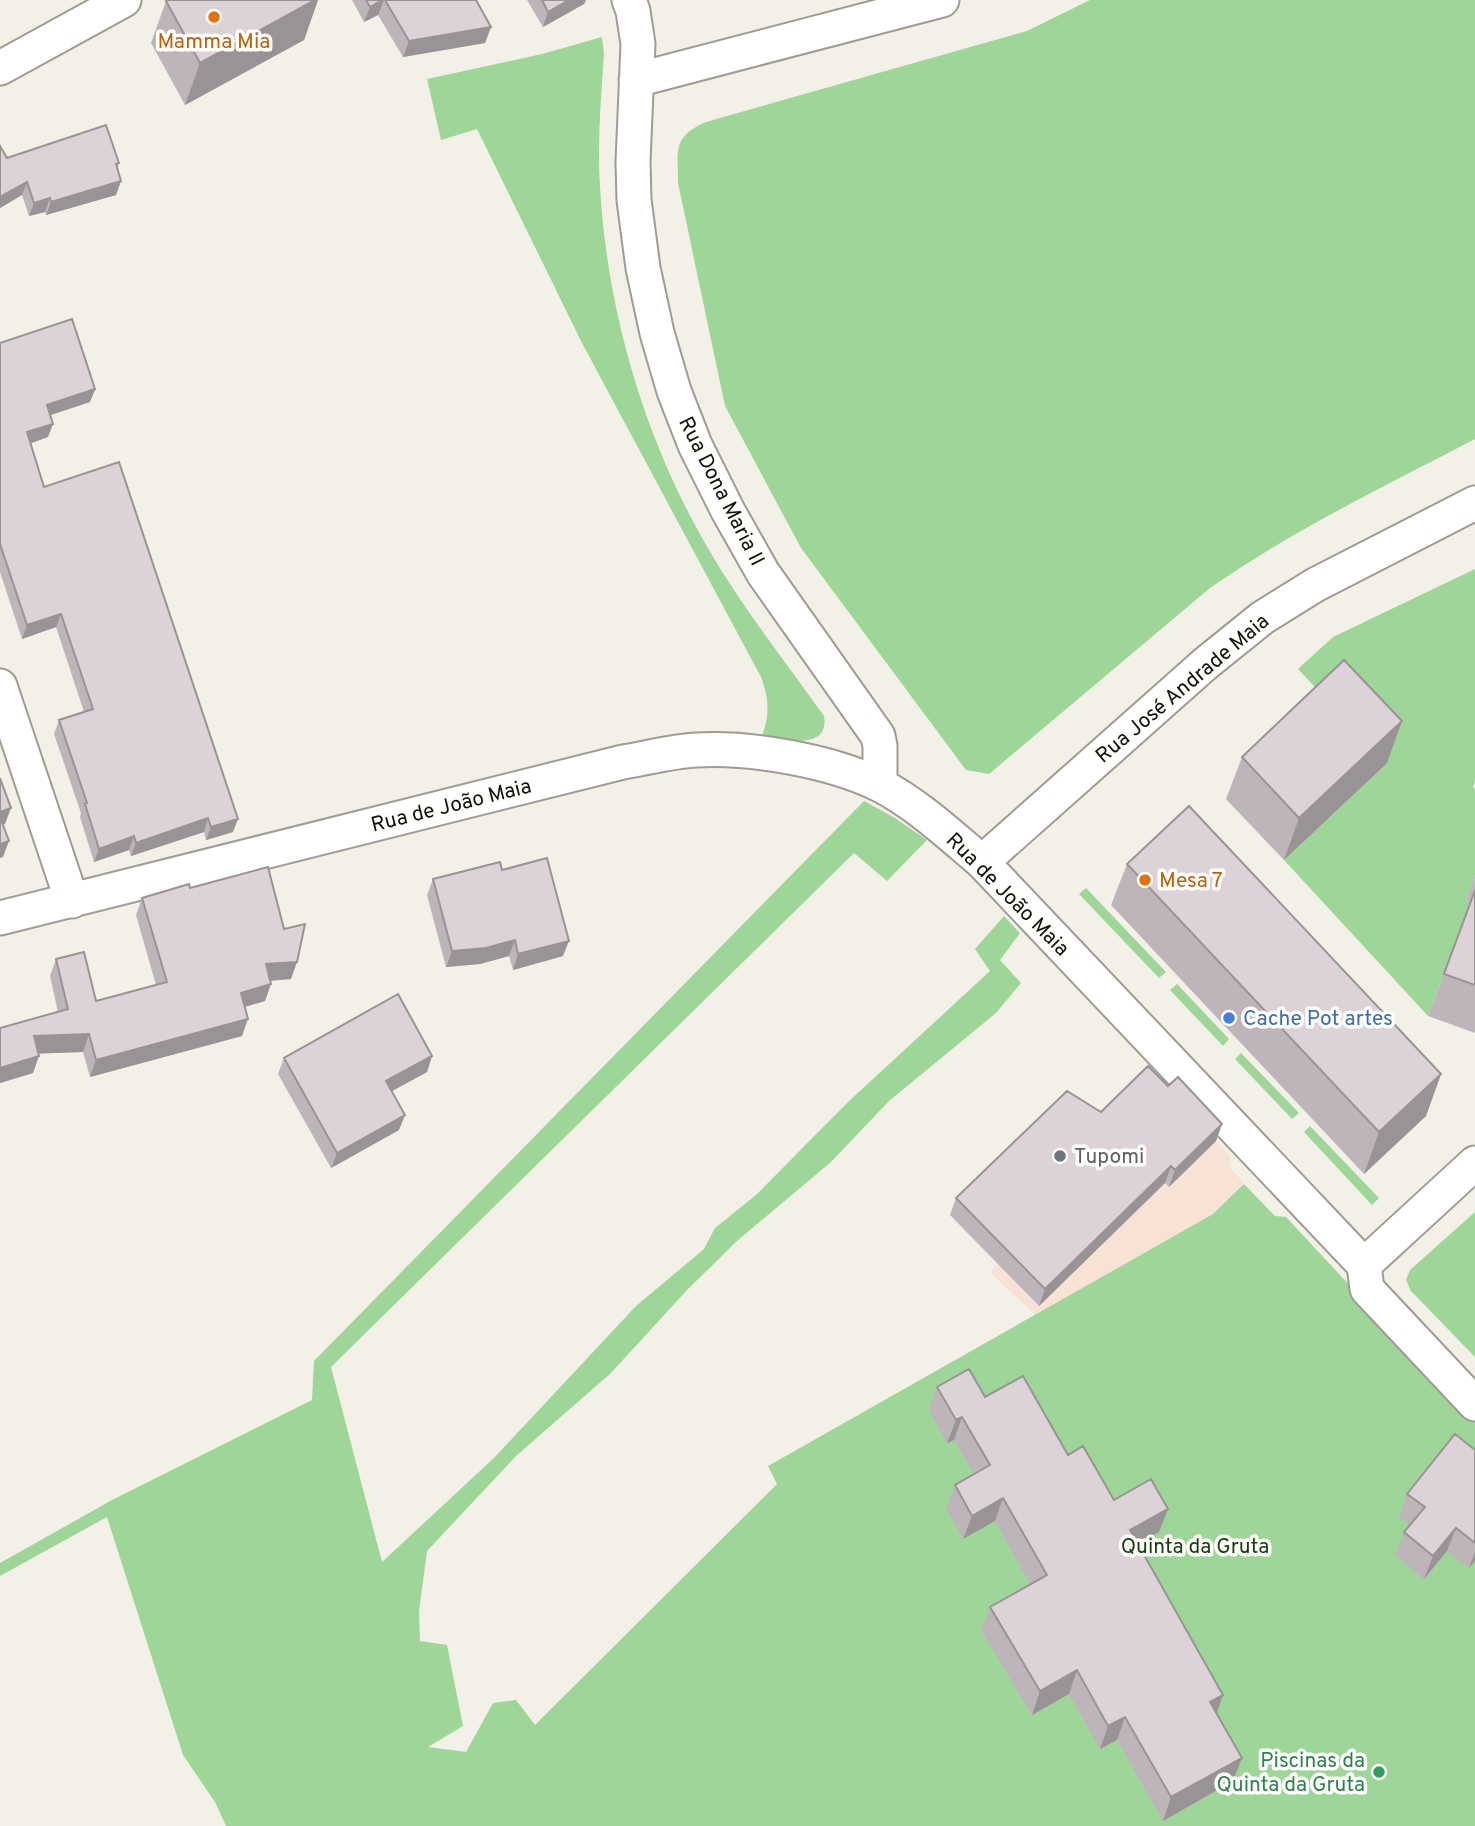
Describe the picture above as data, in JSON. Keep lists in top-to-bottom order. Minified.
{"streets":{"street":["Rua Dona Maria II","Rua José Andrade Maia","Rua de João Maia"]},"crossings":[["Rua Dona Maria II","Rua de João Maia"],["Rua José Andrade Maia","Rua de João Maia"]],"parks":["Quinta da Gruta"],"places":["Mamma Mia","Mesa 7","Cache Pot artes","Tupomi","Piscinas da Quinta da Gruta"]}
